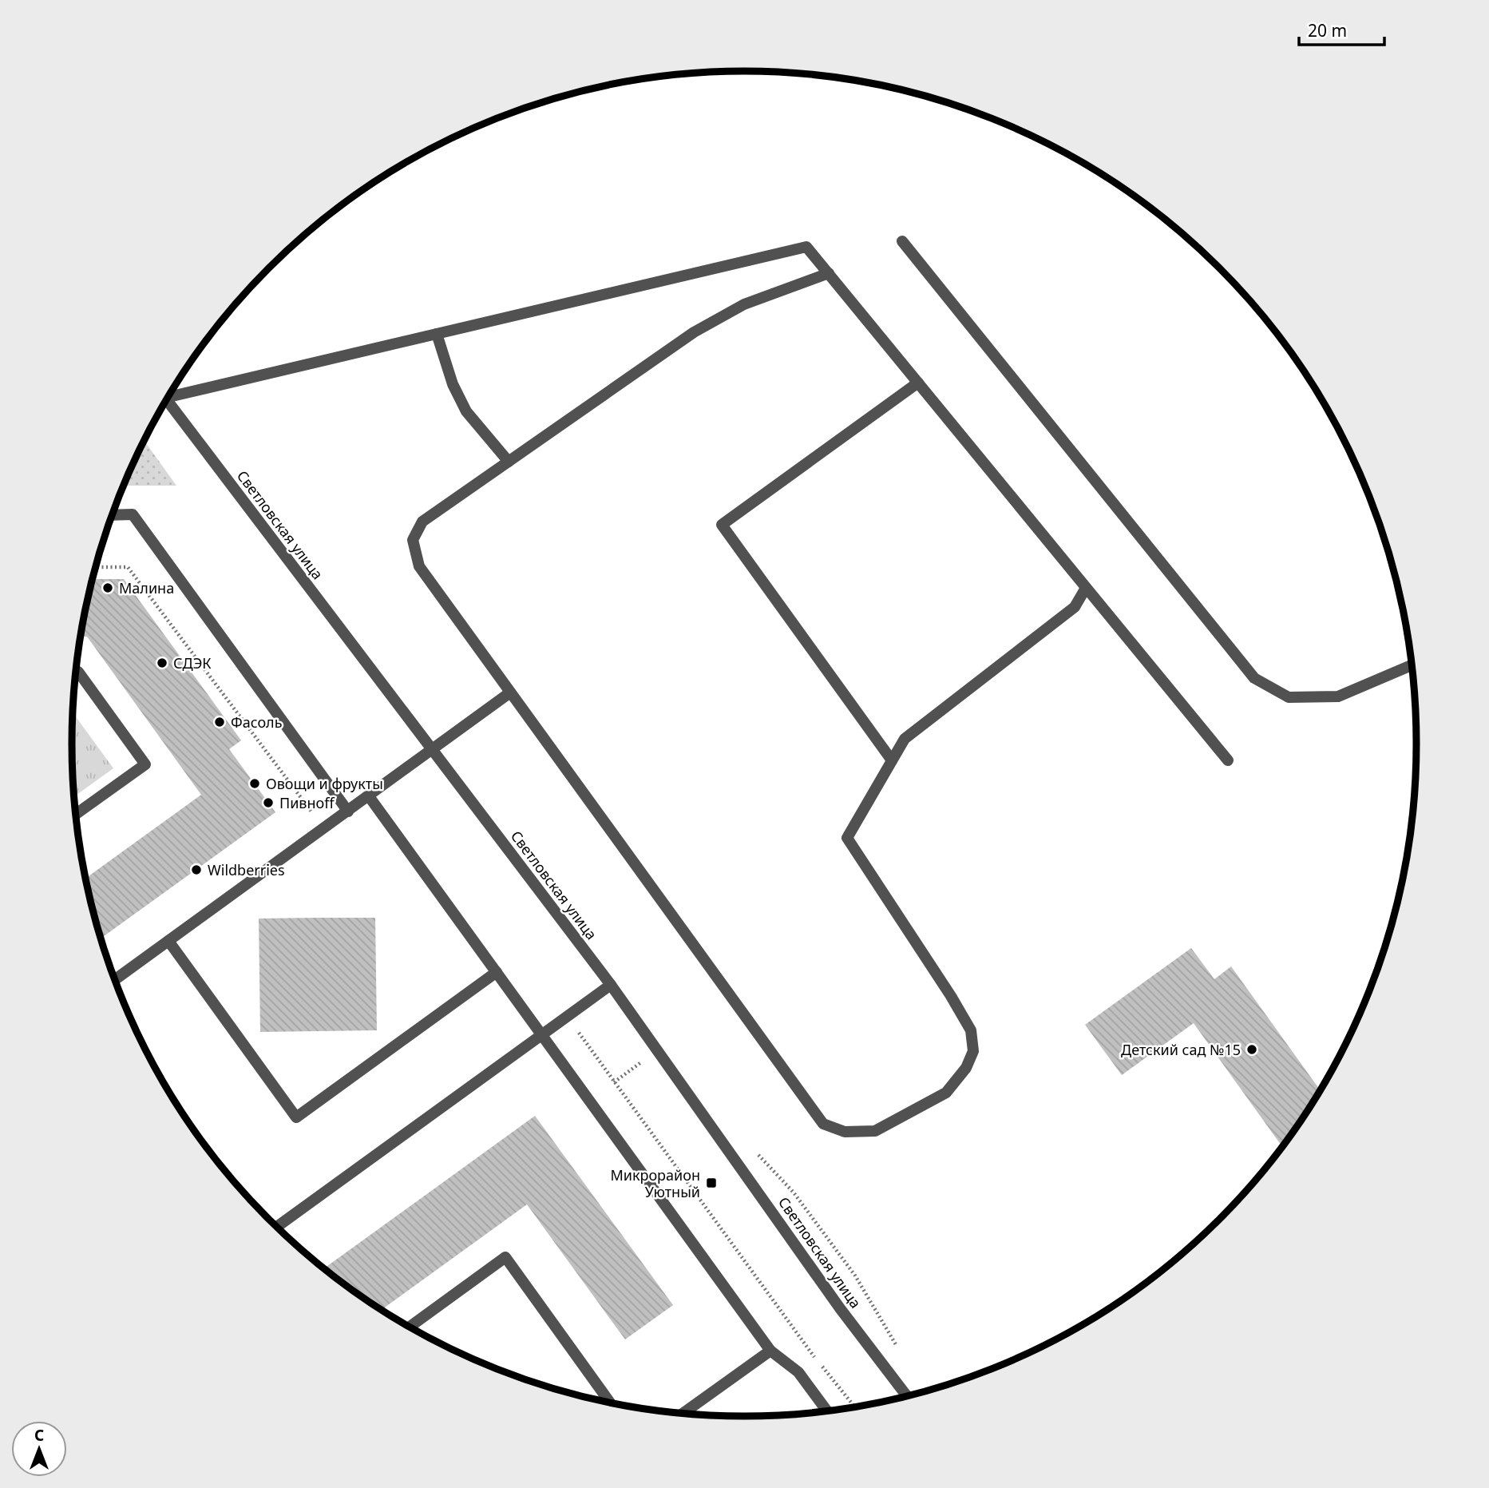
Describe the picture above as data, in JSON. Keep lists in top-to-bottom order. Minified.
{"streets":{"street":["Светловская улица"]},"places":{"other":["Малина","СДЭК","Фасоль","Овощи и фрукты","Пивноff","Wildberries","Детский сад №15"],"transit":["Микрорайон Уютный"]},"scale_bar":"20 m","north":"top"}
